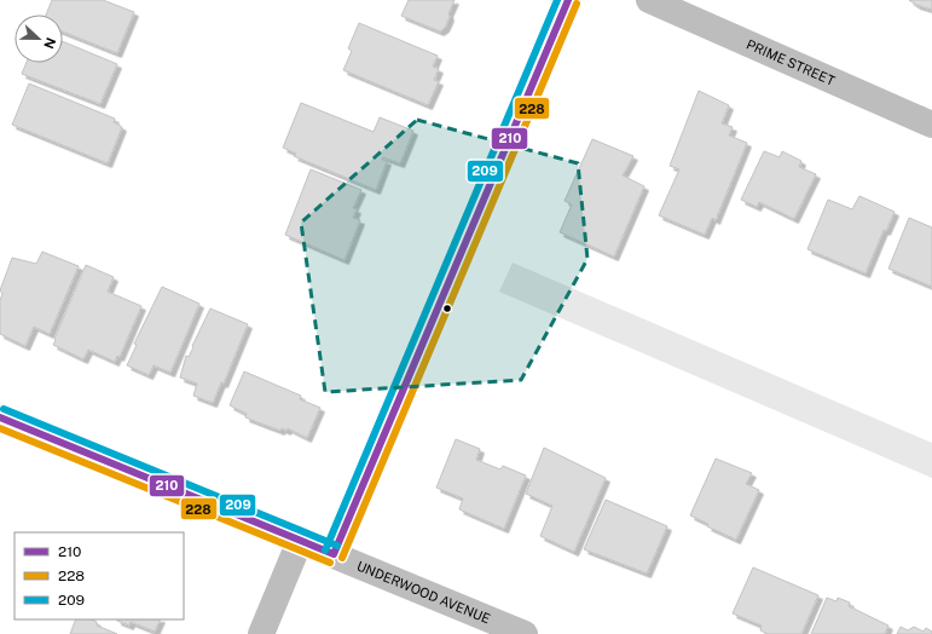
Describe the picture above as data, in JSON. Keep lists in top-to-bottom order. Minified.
{"streets":{"street":["PRIME STREET","UNDERWOOD AVENUE"]},"lines":["transit line 210","transit line 209","transit line 228"],"legend":["210","228","209"],"north":"right"}
